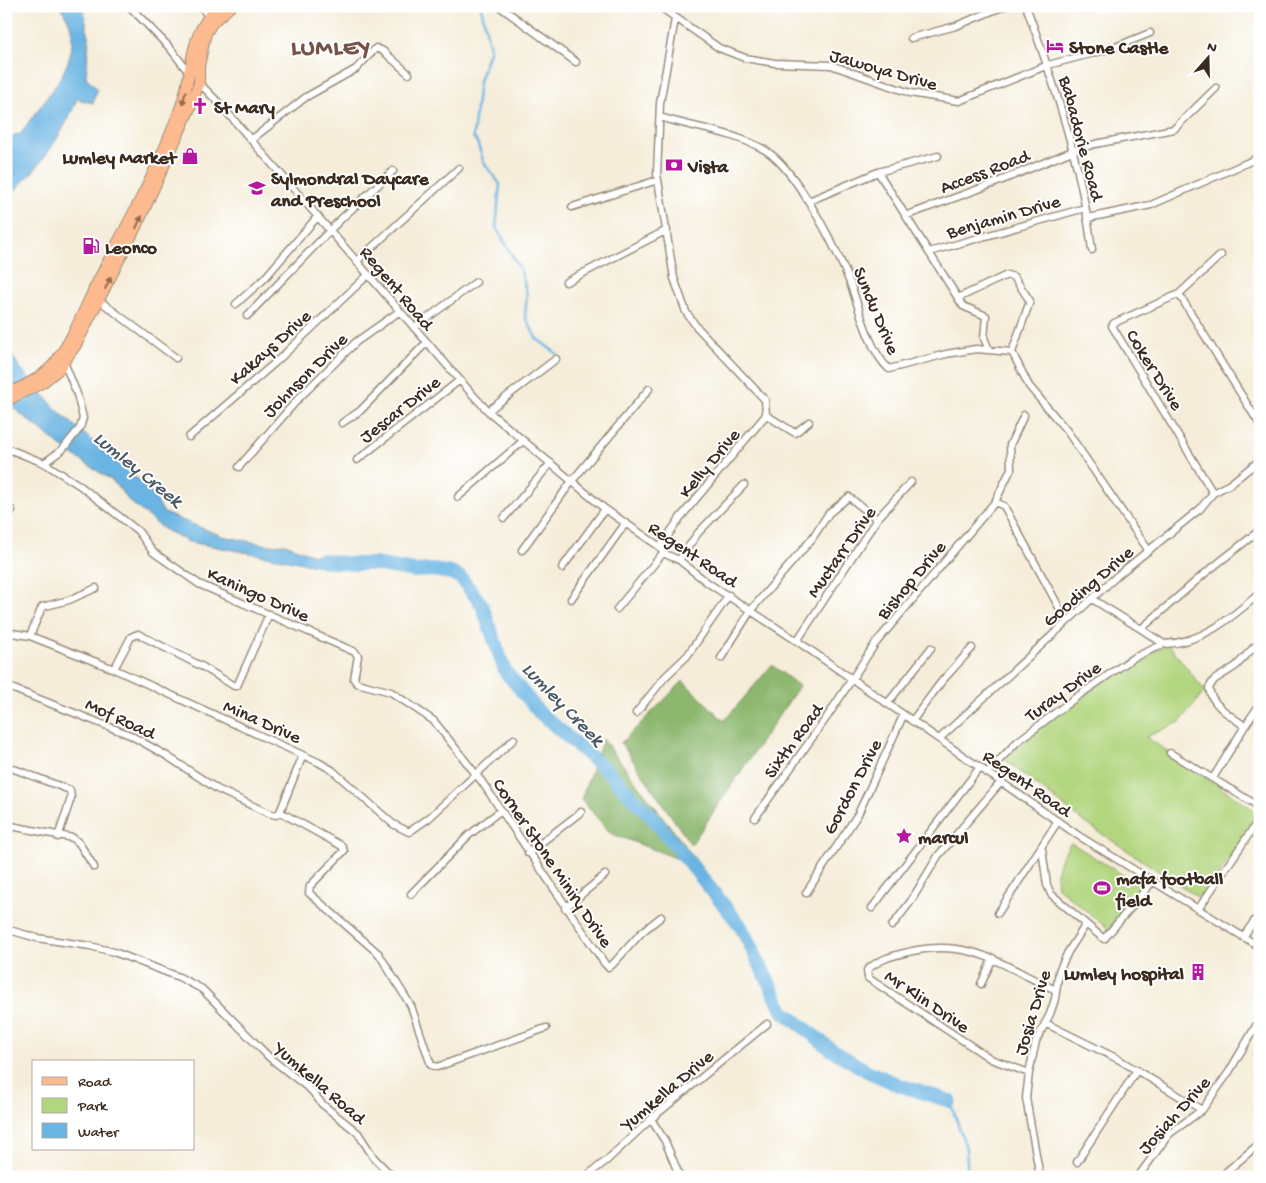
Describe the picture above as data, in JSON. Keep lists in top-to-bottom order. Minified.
{"streets":{"street":["Jawoya Drive","Babadorie Road","Access Road","Benjamin Drive","Regent Road","Sundu Drive","Kakays Drive","Coker Drive","Johnson Drive","Jescar Drive","Kelly Drive","Muctarr Drive","Bishop Drive","Gooding Drive","Kaningo Drive","Turay Drive","Mof Road","Mina Drive","Sixth Road","Gordon Drive","Corner Stone Miniry Drive","Mr Klin Drive","Josia Drive","Yumkella Road","Yumkella Drive","Josiah Drive"]},"crossings":[["Jawoya Drive","Babadorie Road"],["Babadorie Road","Access Road"],["Babadorie Road","Benjamin Drive"],["Regent Road","Kakays Drive"],["Regent Road","Johnson Drive"],["Regent Road","Jescar Drive"],["Regent Road","Kelly Drive"],["Regent Road","Muctarr Drive"],["Regent Road","Bishop Drive"],["Regent Road","Gooding Drive"],["Regent Road","Turay Drive"],["Regent Road","Sixth Road"],["Regent Road","Gordon Drive"],["Coker Drive","Gooding Drive"],["Bishop Drive","Sixth Road"],["Kaningo Drive","Mina Drive"],["Kaningo Drive","Corner Stone Miniry Drive"],["Mina Drive","Corner Stone Miniry Drive"],["Mr Klin Drive","Josia Drive"]],"districts":["LUMLEY"],"water":["Lumley Creek"],"places":{"hotel":["Stone Castle"],"church":["St Mary"],"shop":["Lumley Market"],"bank":["Vista"],"school or university":["Sylmondral Daycare and Preschool"],"fuel station":["Leonco"],"place":["marcul"],"sports":["mafa football field"],"building":["Lumley hospital"]},"legend":["Road","Park","Water"],"north":"top"}
